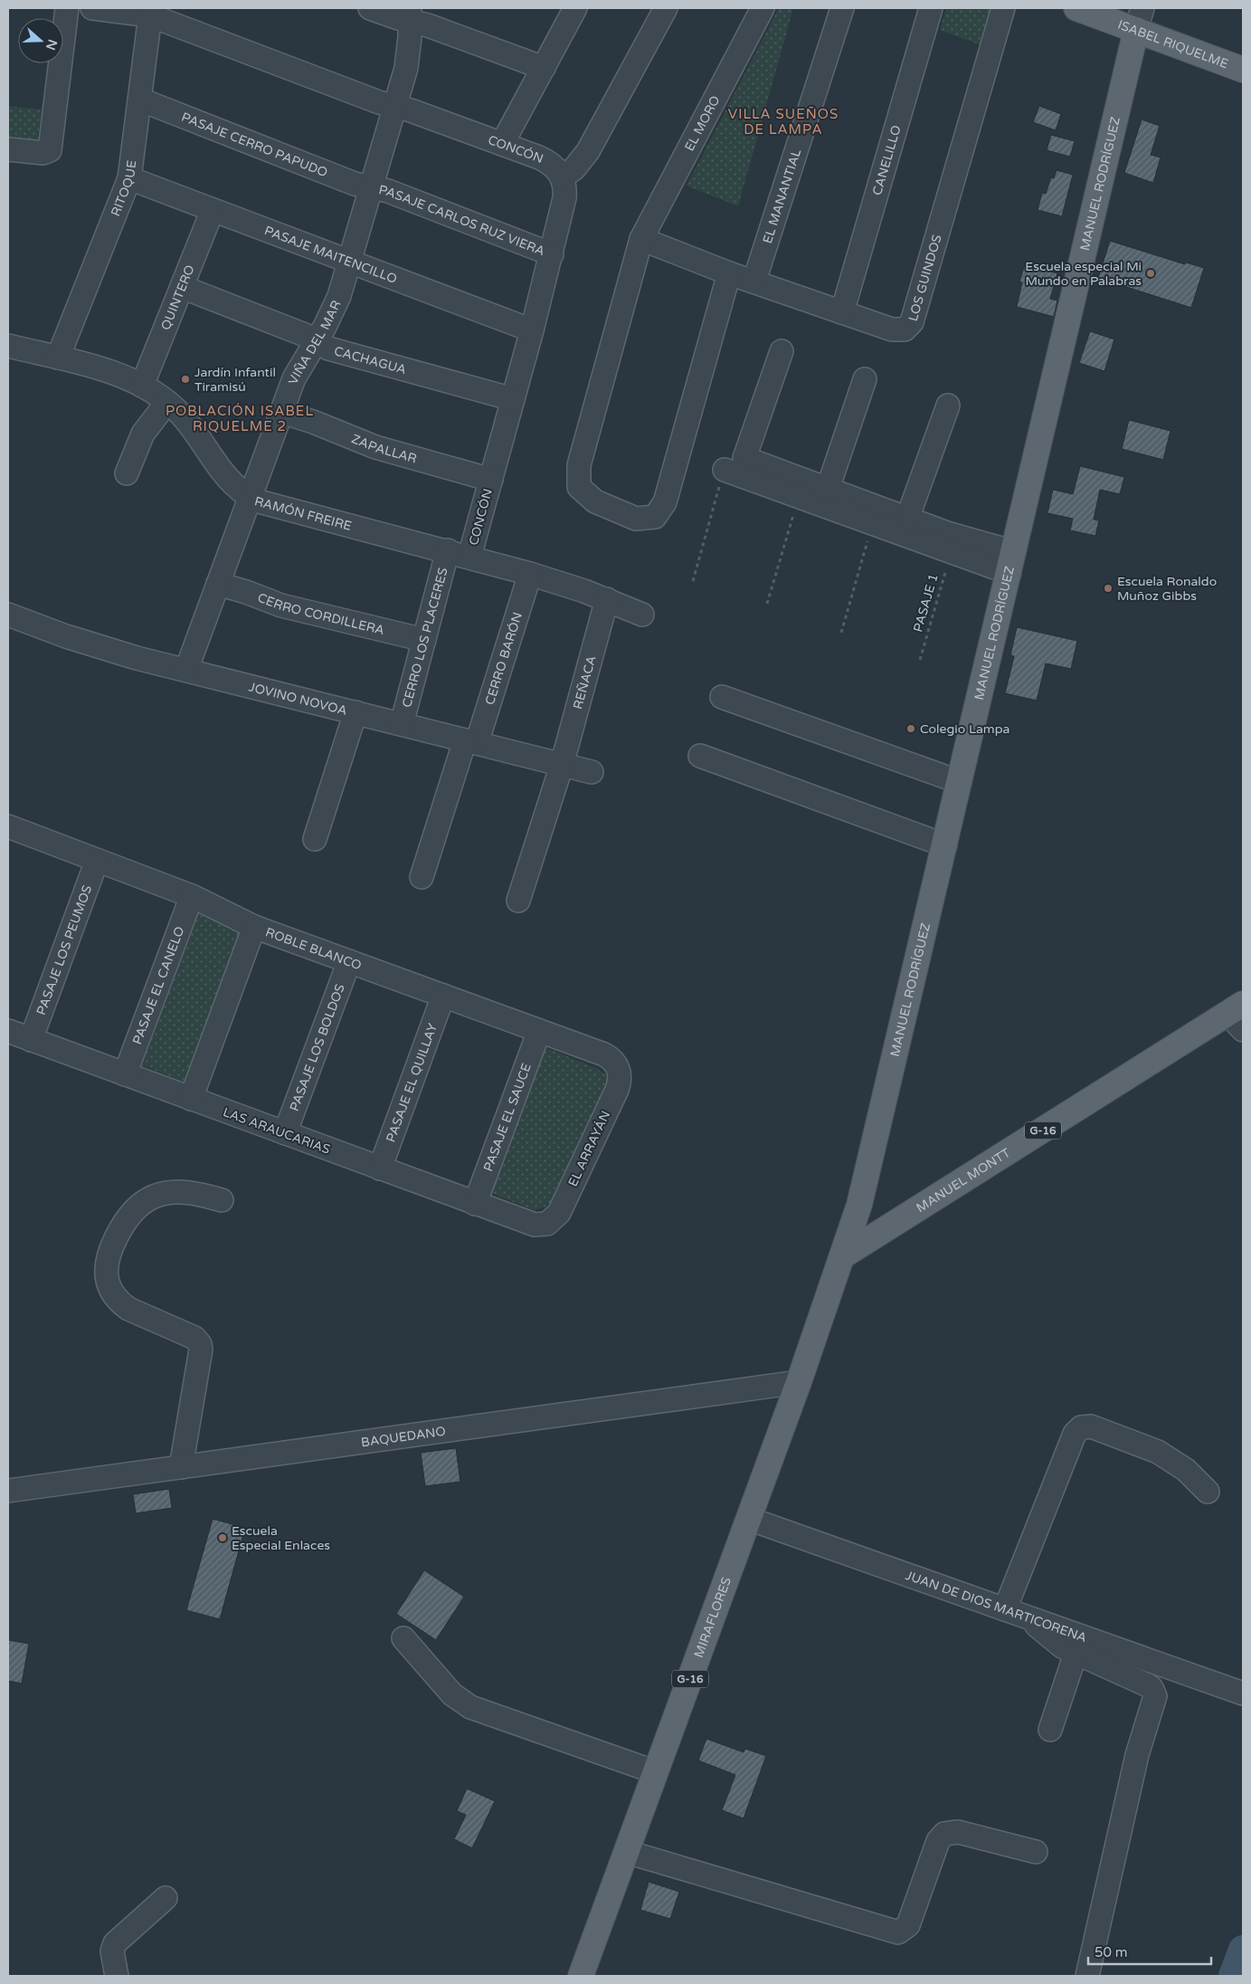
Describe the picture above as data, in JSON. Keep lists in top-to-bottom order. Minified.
{"streets":{"main road":["ISABEL RIQUELME","MANUEL RODRÍGUEZ","G-16","MANUEL MONTT","MIRAFLORES"],"street":["EL MORO","PASAJE CERRO PAPUDO","CONCÓN","CANELILLO","RITOQUE","EL MANANTIAL","PASAJE CARLOS RUZ VIERA","PASAJE MAITENCILLO","LOS GUINDOS","QUINTERO","VIÑA DEL MAR","CACHAGUA","ZAPALLAR","RAMÓN FREIRE","CERRO CORDILLERA","CERRO LOS PLACERES","CERRO BARÓN","REÑACA","JOVINO NOVOA","ROBLE BLANCO","PASAJE LOS PEUMOS","PASAJE EL CANELO","PASAJE LOS BOLDOS","PASAJE EL QUILLAY","PASAJE EL SAUCE","LAS ARAUCARIAS","EL ARRAYÁN","BAQUEDANO","JUAN DE DIOS MARTICORENA"],"path":["PASAJE 1"]},"crossings":[["ISABEL RIQUELME","MANUEL RODRÍGUEZ"],["EL MORO","LOS GUINDOS"],["PASAJE CERRO PAPUDO","RITOQUE"],["PASAJE CERRO PAPUDO","PASAJE CARLOS RUZ VIERA"],["PASAJE CERRO PAPUDO","VIÑA DEL MAR"],["CONCÓN","RITOQUE"],["CONCÓN","PASAJE CARLOS RUZ VIERA"],["CONCÓN","PASAJE MAITENCILLO"],["CONCÓN","VIÑA DEL MAR"],["CONCÓN","CACHAGUA"],["CONCÓN","ZAPALLAR"],["CONCÓN","RAMÓN FREIRE"],["CANELILLO","LOS GUINDOS"],["MANUEL RODRÍGUEZ","MANUEL MONTT"],["MANUEL RODRÍGUEZ","MIRAFLORES"],["RITOQUE","PASAJE MAITENCILLO"],["RITOQUE","RAMÓN FREIRE"],["EL MANANTIAL","LOS GUINDOS"],["PASAJE CARLOS RUZ VIERA","VIÑA DEL MAR"],["PASAJE MAITENCILLO","QUINTERO"],["PASAJE MAITENCILLO","VIÑA DEL MAR"],["QUINTERO","CACHAGUA"],["QUINTERO","RAMÓN FREIRE"],["VIÑA DEL MAR","CACHAGUA"],["VIÑA DEL MAR","ZAPALLAR"],["VIÑA DEL MAR","RAMÓN FREIRE"],["VIÑA DEL MAR","CERRO CORDILLERA"],["VIÑA DEL MAR","JOVINO NOVOA"],["RAMÓN FREIRE","CERRO LOS PLACERES"],["RAMÓN FREIRE","CERRO BARÓN"],["RAMÓN FREIRE","REÑACA"],["CERRO CORDILLERA","CERRO LOS PLACERES"],["CERRO LOS PLACERES","JOVINO NOVOA"],["CERRO BARÓN","JOVINO NOVOA"],["REÑACA","JOVINO NOVOA"],["ROBLE BLANCO","PASAJE LOS PEUMOS"],["ROBLE BLANCO","PASAJE EL CANELO"],["ROBLE BLANCO","PASAJE LOS BOLDOS"],["ROBLE BLANCO","PASAJE EL QUILLAY"],["ROBLE BLANCO","PASAJE EL SAUCE"],["ROBLE BLANCO","EL ARRAYÁN"],["PASAJE LOS PEUMOS","LAS ARAUCARIAS"],["PASAJE EL CANELO","LAS ARAUCARIAS"],["PASAJE LOS BOLDOS","LAS ARAUCARIAS"],["PASAJE EL QUILLAY","LAS ARAUCARIAS"],["PASAJE EL SAUCE","LAS ARAUCARIAS"],["LAS ARAUCARIAS","EL ARRAYÁN"],["MANUEL MONTT","MIRAFLORES"],["BAQUEDANO","MIRAFLORES"],["JUAN DE DIOS MARTICORENA","MIRAFLORES"]],"districts":["VILLA SUEÑOS DE LAMPA","POBLACIÓN ISABEL RIQUELME 2"],"places":["Escuela especial Mi Mundo en Palabras","Jardín Infantil Tiramisú","Escuela Ronaldo Muñoz Gibbs","Colegio Lampa","Escuela Especial Enlaces"],"scale_bar":"50 m","north":"right"}
